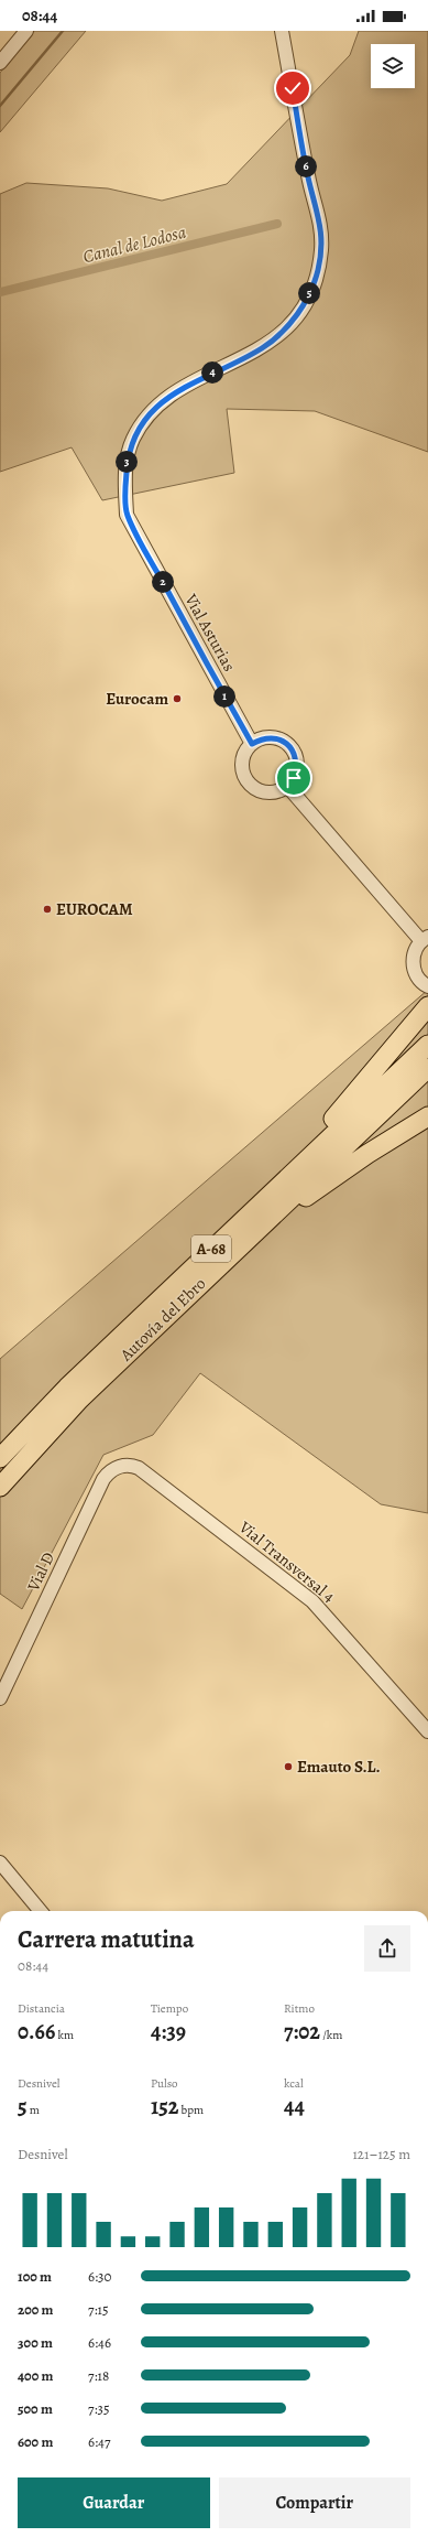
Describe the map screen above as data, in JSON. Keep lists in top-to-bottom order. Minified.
{"streets":{"highway":["A-68","Autovía del Ebro"],"street":["Vial Asturias","Vial Transversal 4","Vial D"]},"crossings":[["Vial Transversal 4","Vial D"]],"water":["Canal de Lodosa"],"places":["Eurocam","EUROCAM","Emauto S.L."],"page":{"status":"08:44","pins":["6","5","4","3","2","1"],"heading":["Carrera matutina","08:44"],"stats":[["Distancia","0.66 km"],["Tiempo","4:39"],["Ritmo","7:02 /km"],["Desnivel","5 m"],["Pulso","152 bpm"],["kcal","44"]],"chart":["Desnivel","121–125 m"],"list":[{"name":"100 m","note":"6:30"},{"name":"200 m","note":"7:15"},{"name":"300 m","note":"6:46"},{"name":"400 m","note":"7:18"},{"name":"500 m","note":"7:35"},{"name":"600 m","note":"6:47"}],"buttons":["Guardar","Compartir"]}}
